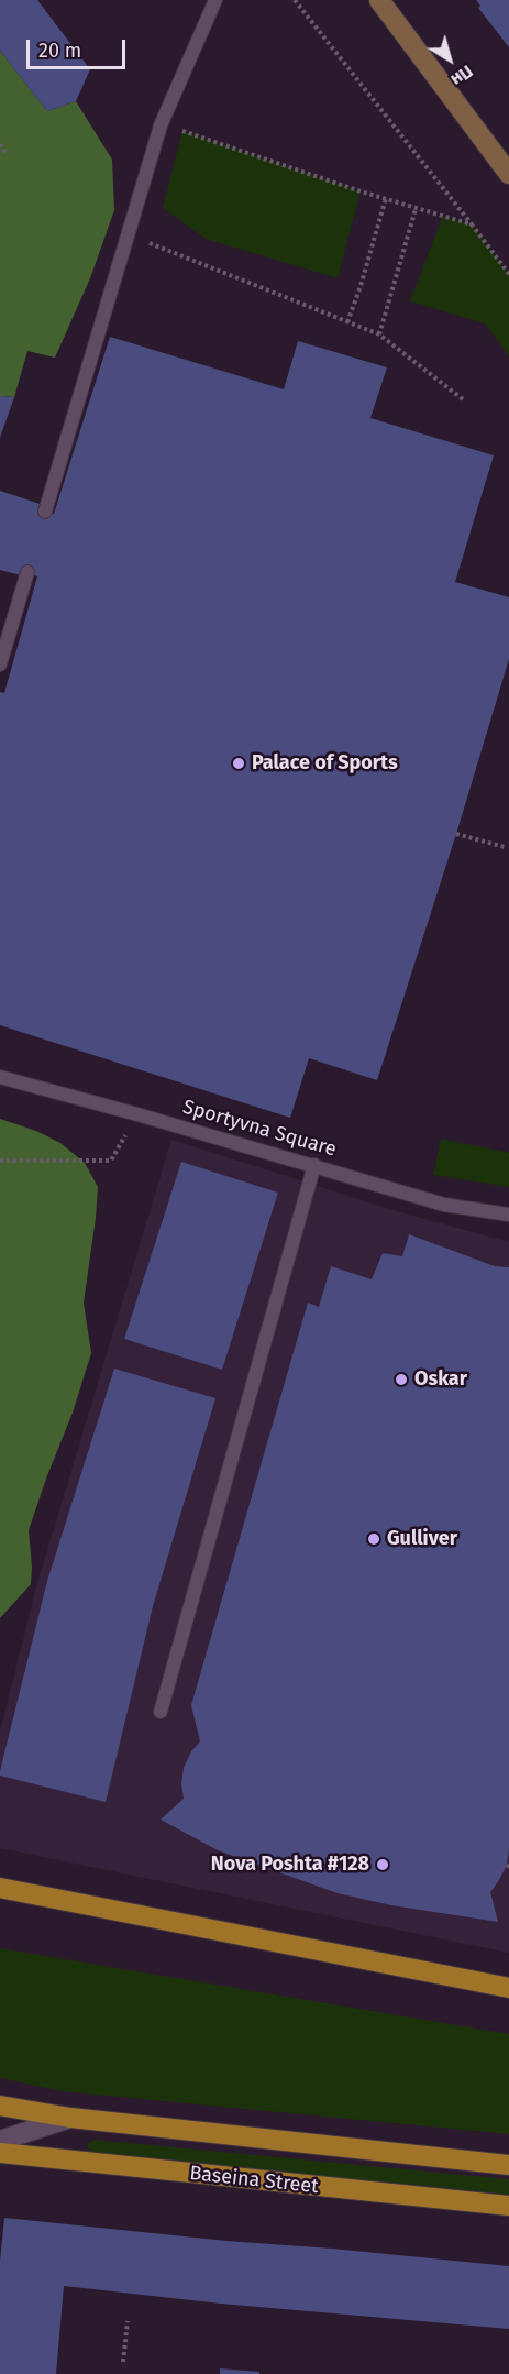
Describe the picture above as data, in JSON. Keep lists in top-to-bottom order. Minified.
{"streets":{"main road":["Baseina Street"],"lane":["Sportyvna Square"]},"places":["Palace of Sports","Oskar","Gulliver","Nova Poshta #128"],"scale_bar":"20 m","north":"bottom right"}
